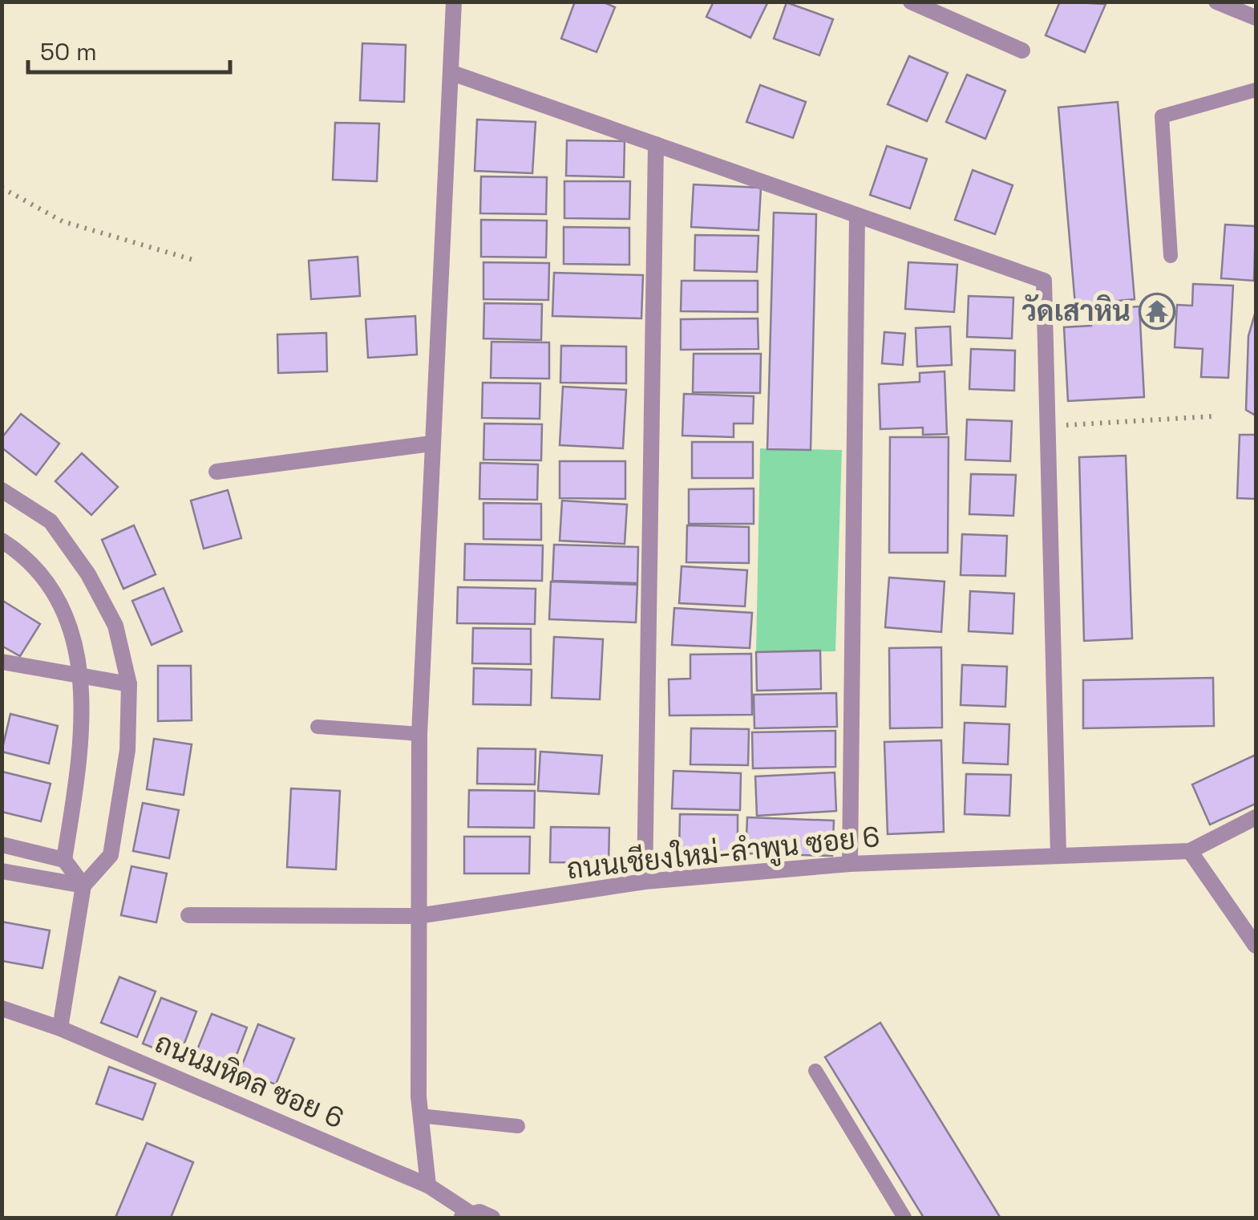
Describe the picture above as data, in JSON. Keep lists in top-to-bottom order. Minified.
{"streets":{"street":["ถนนเชียงใหม่-ลำพูน ซอย 6","ถนนมหิดล ซอย 6"]},"places":{"temple":["วัดเสาหิน"]},"scale_bar":"50 m"}
